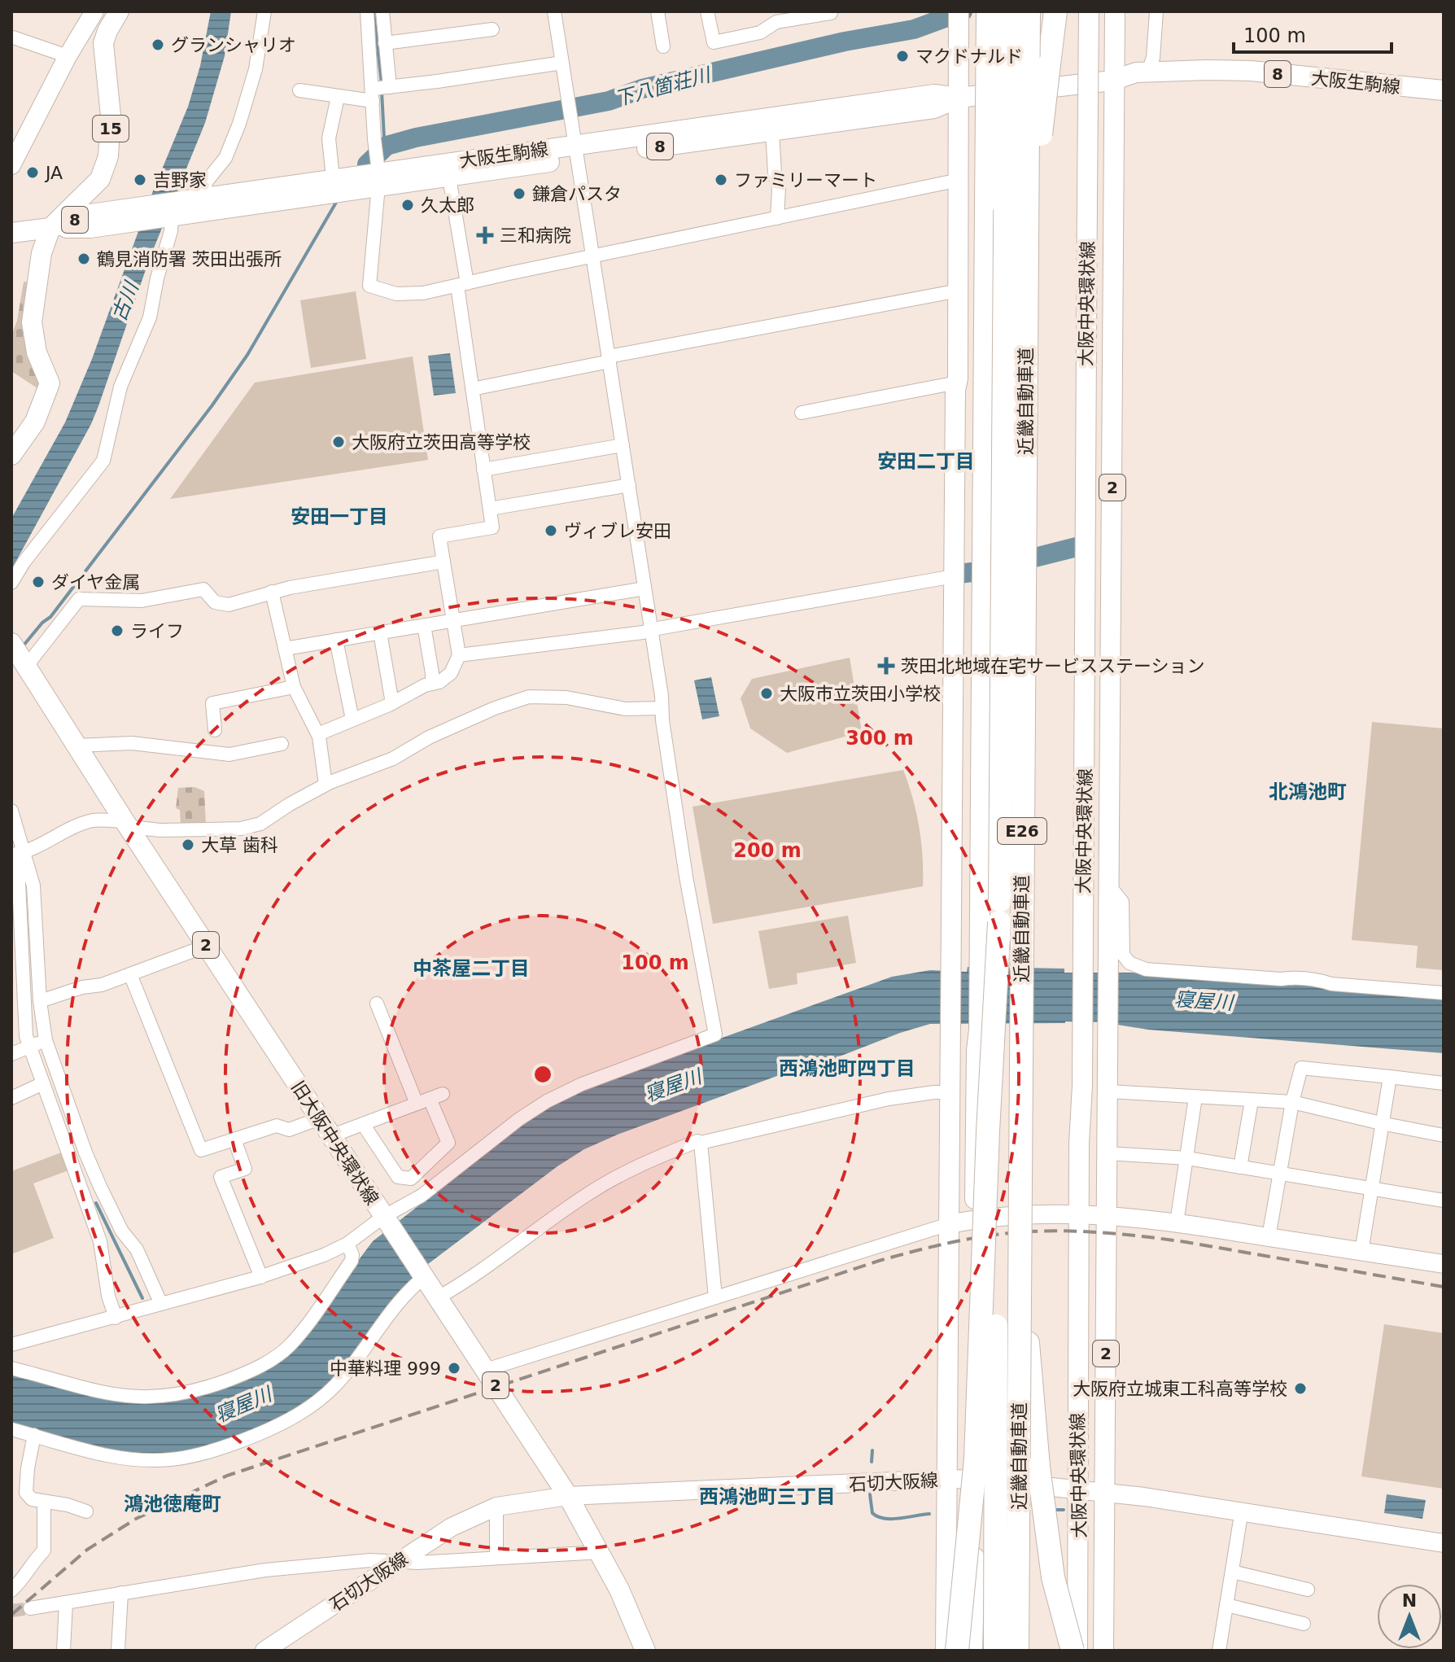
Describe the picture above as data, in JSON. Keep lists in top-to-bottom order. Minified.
{"streets":{"highway":["近畿自動車道","E26"],"main road":["8","大阪生駒線","15","大阪中央環状線","2","旧大阪中央環状線","石切大阪線"]},"crossings":[["大阪生駒線","15"],["大阪生駒線","2"],["大阪中央環状線","石切大阪線"],["2","石切大阪線"],["旧大阪中央環状線","石切大阪線"]],"districts":["安田二丁目","安田一丁目","北鴻池町","中茶屋二丁目","西鴻池町四丁目","西鴻池町三丁目","鴻池徳庵町"],"water":["下八箇荘川","古川","寝屋川"],"places":{"other":["グランシャリオ","マクドナルド","JA","吉野家","ファミリーマート","鎌倉パスタ","久太郎","鶴見消防署 茨田出張所","大阪府立茨田高等学校","ヴィブレ安田","ダイヤ金属","ライフ","大阪市立茨田小学校","大草 歯科","中華料理 999","大阪府立城東工科高等学校"],"health":["三和病院","茨田北地域在宅サービスステーション"]},"scale_bar":"100 m","north":"top","rings":["300 m","200 m","100 m"]}
